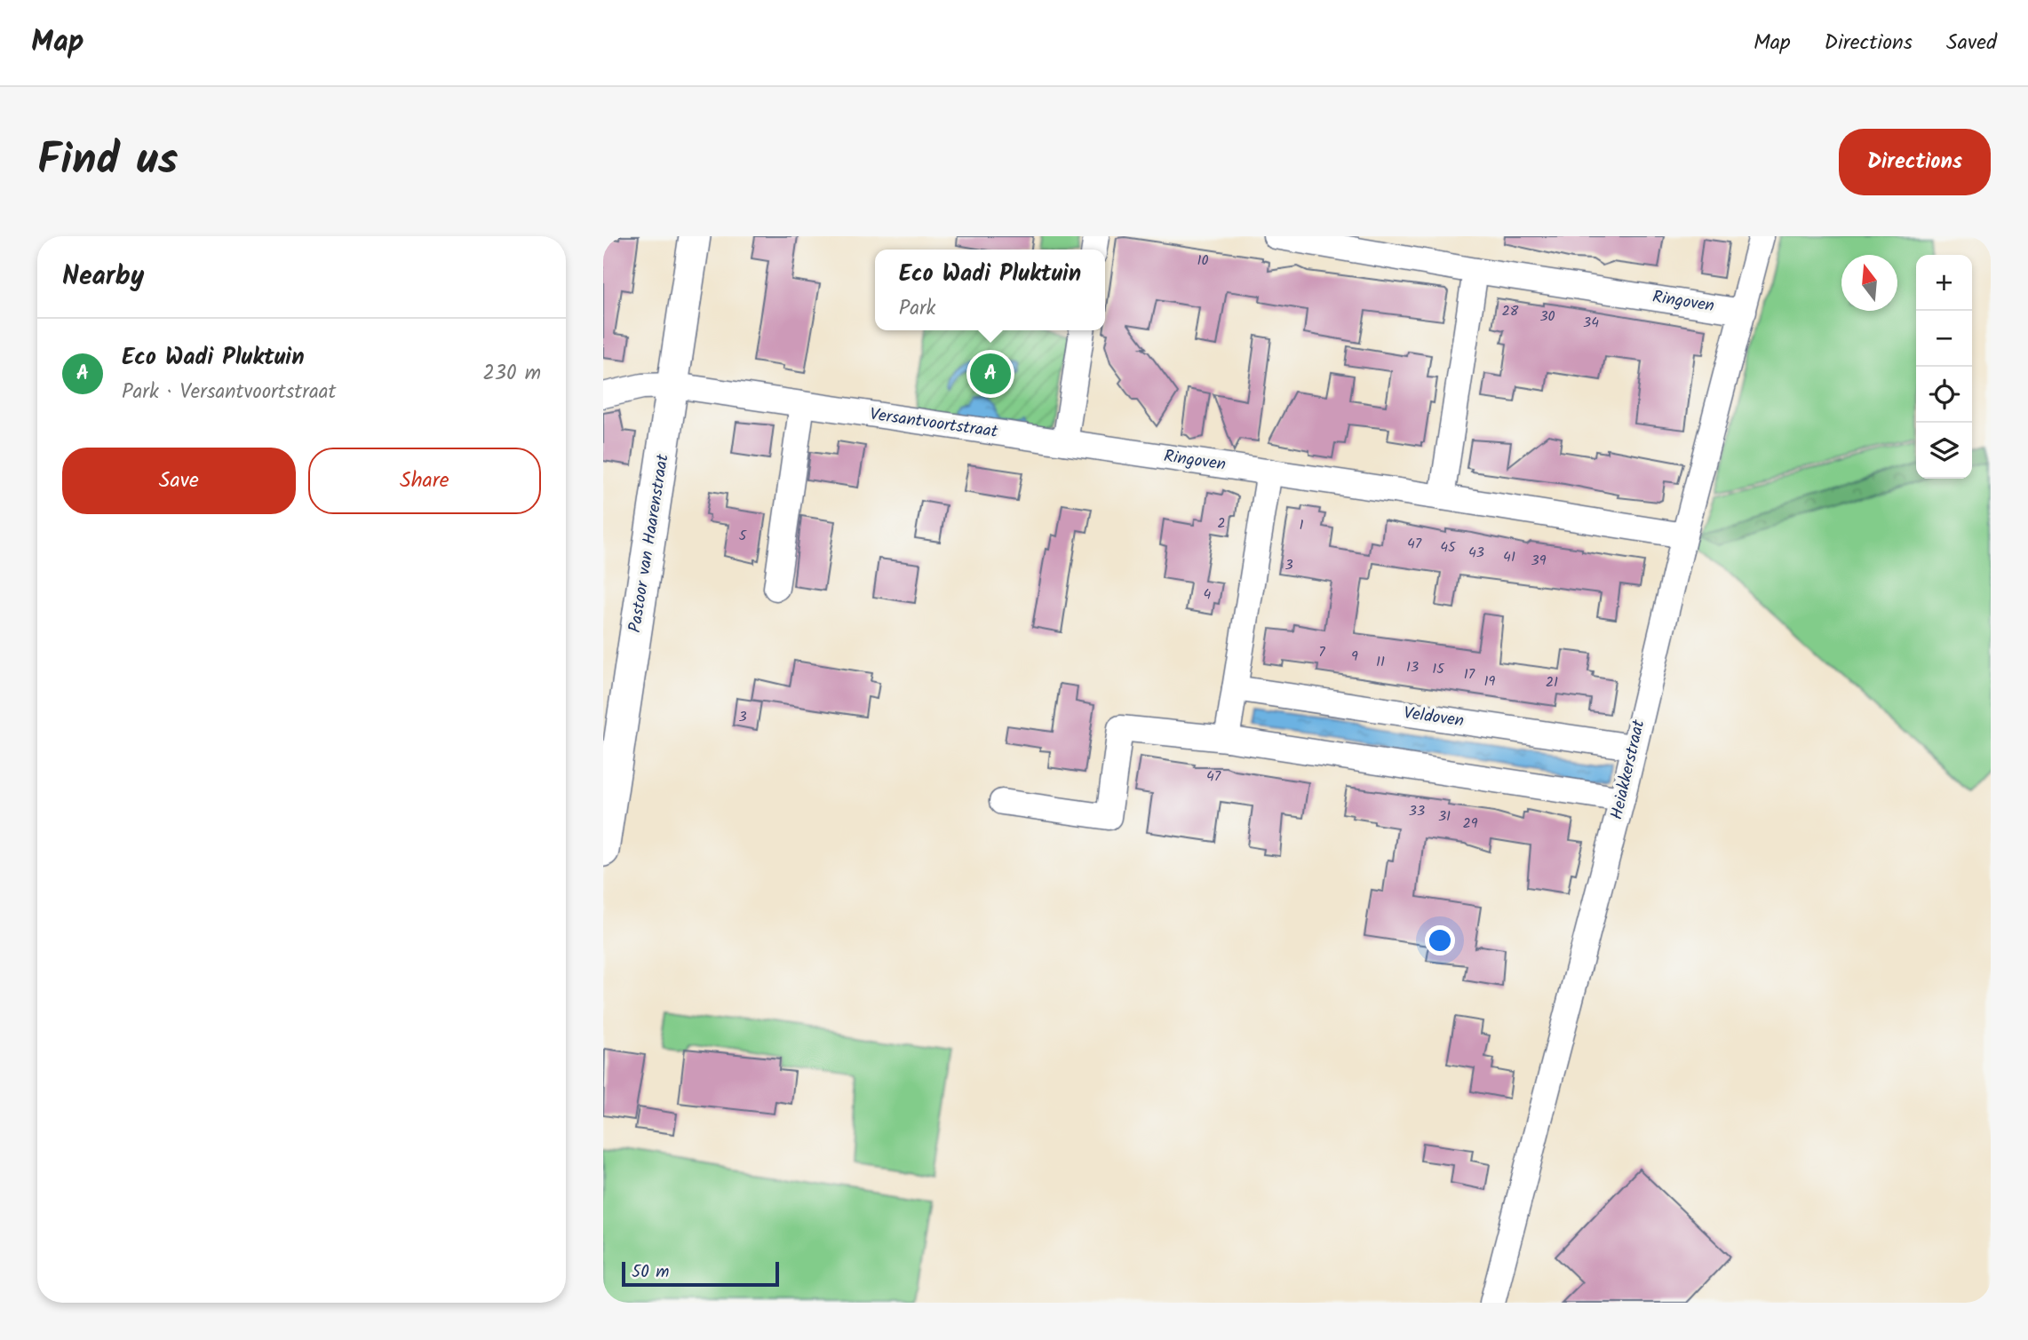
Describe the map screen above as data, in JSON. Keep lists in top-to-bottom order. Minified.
{"streets":{"street":["Ringoven","Versantvoortstraat","Pastoor van Haarenstraat","Veldoven","Heiakkerstraat"]},"crossings":[["Ringoven","Versantvoortstraat"],["Ringoven","Heiakkerstraat"],["Versantvoortstraat","Pastoor van Haarenstraat"],["Veldoven","Heiakkerstraat"]],"house_numbers":["10","28","30","34","2","1","5","47","45","43","41","39","3","4","7","9","11","13","15","17","19","21","3","47","33","31","29"],"scale_bar":"50 m","north":"top","page":{"header":"Map","nav":["Map","Directions","Saved"],"title":"Find us","buttons":["Directions",["Save","Share"]],"heading":"Nearby","popup":["Eco Wadi Pluktuin","Park"],"map_buttons":["+","−"],"list":[{"mark":"A","name":"Eco Wadi Pluktuin","note":"Park · Versantvoortstraat","value":"230 m"}],"pins":"A","scale":"50 m"}}
